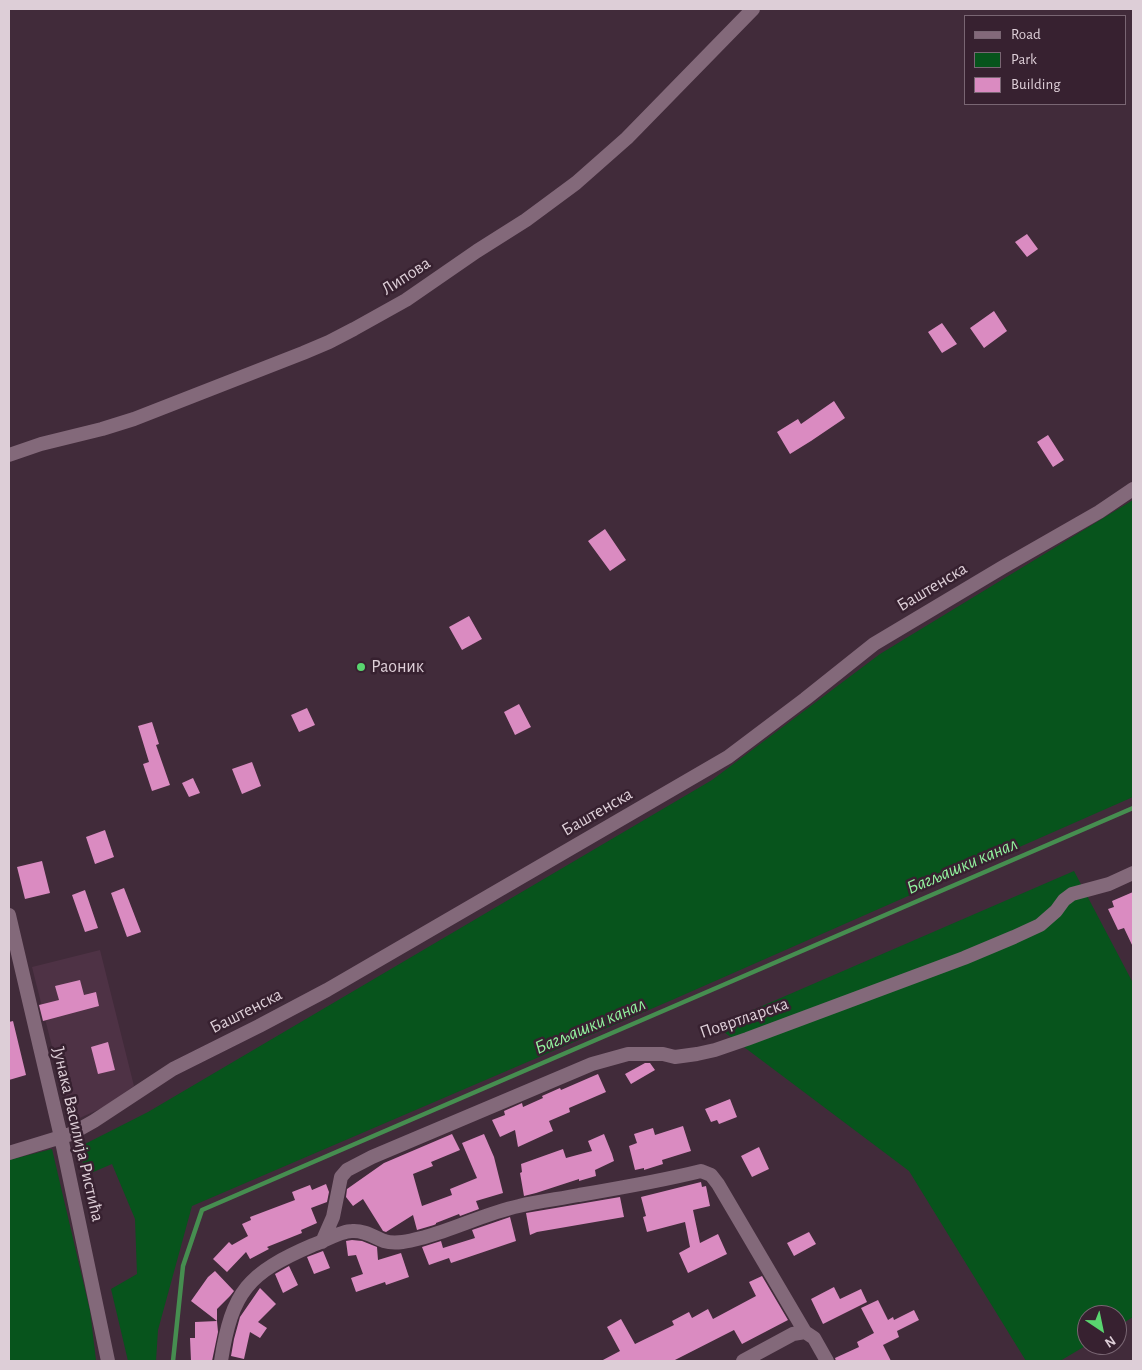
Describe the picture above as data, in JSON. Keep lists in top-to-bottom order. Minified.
{"streets":{"street":["Липова","Баштенска","Повртларска","Јунака Василија Ристића"]},"crossings":[["Баштенска","Јунака Василија Ристића"]],"water":["Багљашки канал"],"places":["Раоник"],"legend":["Road","Park","Building"],"north":"bottom right"}
